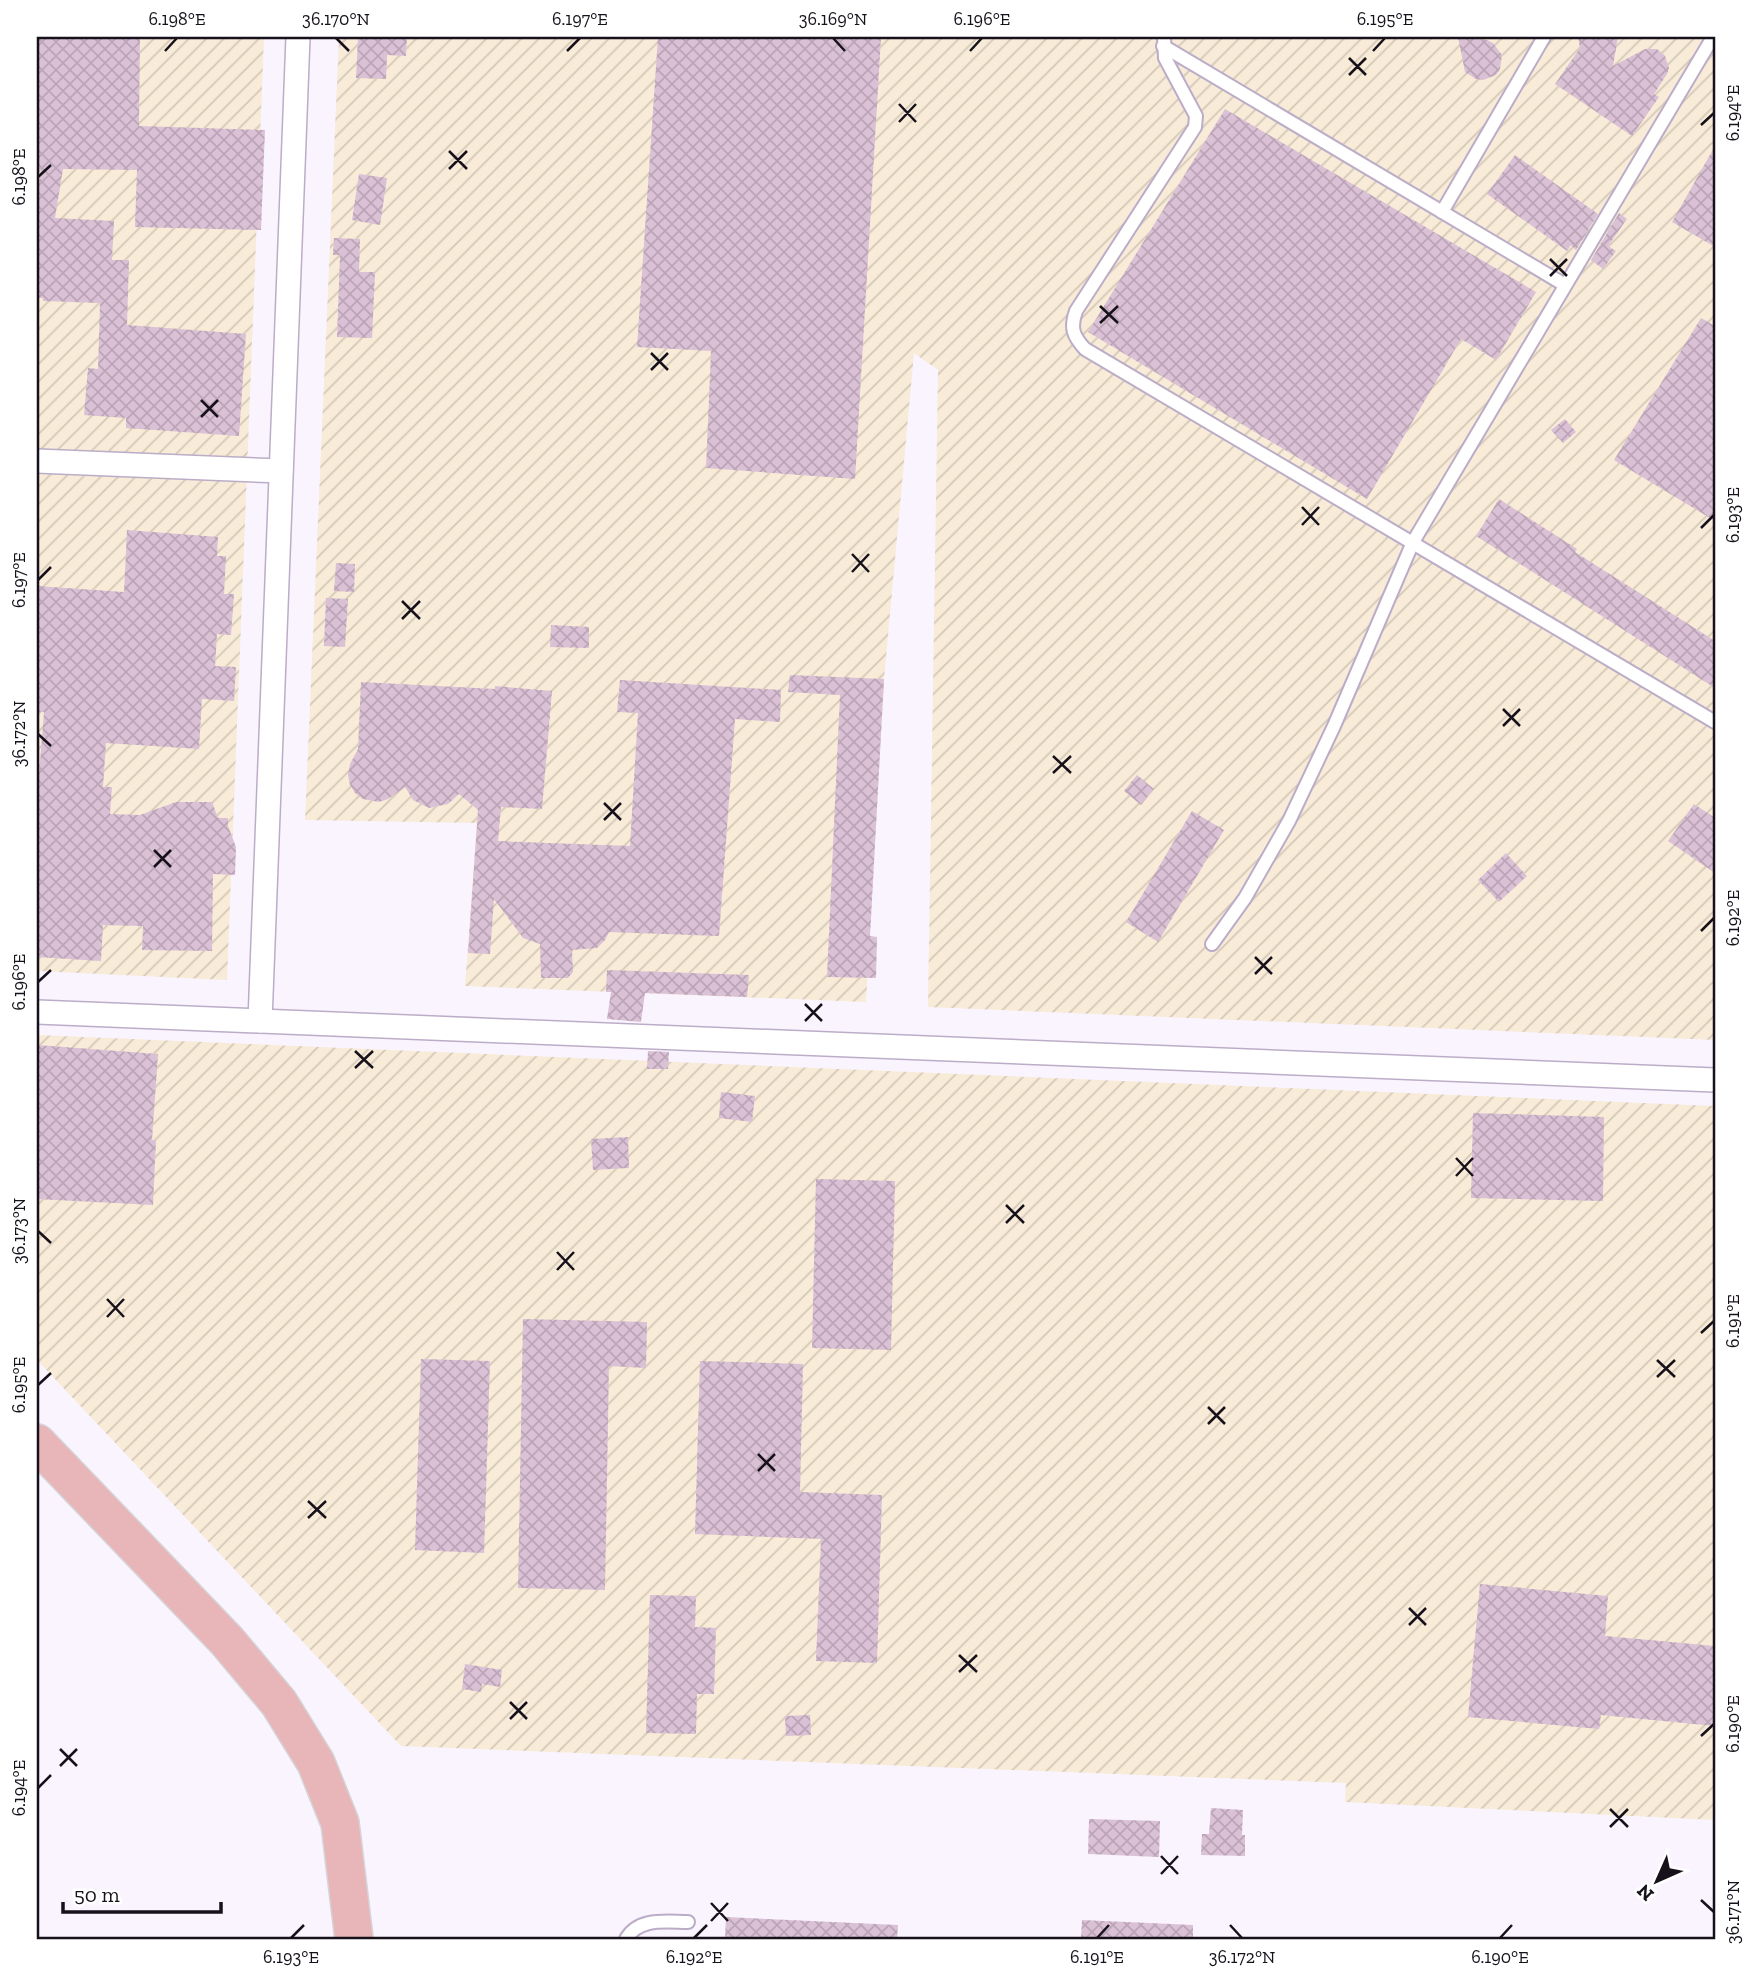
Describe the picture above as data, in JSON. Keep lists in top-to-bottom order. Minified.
{"scale_bar":"50 m","north":"bottom left","coordinates":["6.198°E","36.170°N","6.197°E","36.169°N","6.196°E","6.195°E","6.194°E","6.193°E","36.172°N","6.192°E","36.173°N","6.191°E","6.190°E","36.171°N"]}
